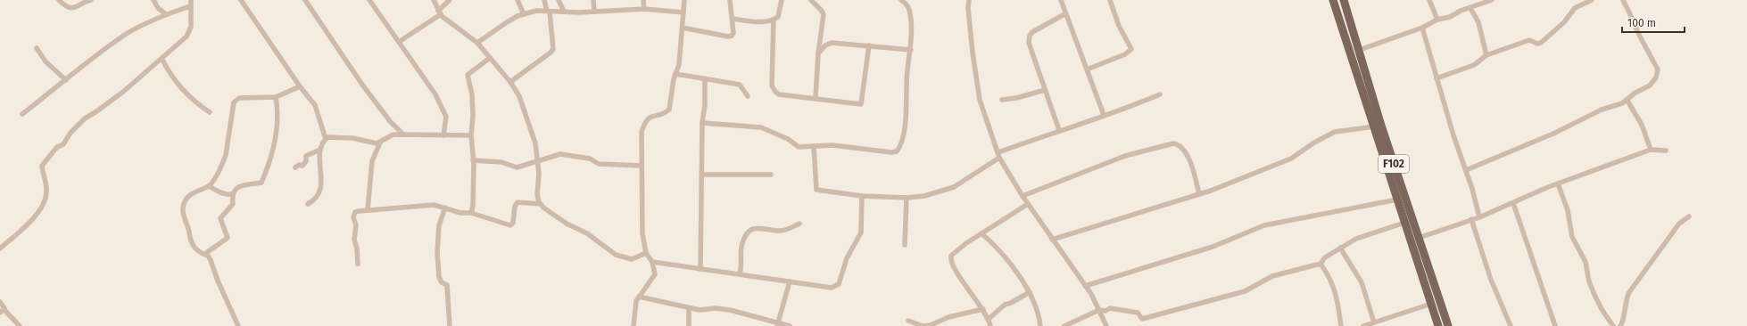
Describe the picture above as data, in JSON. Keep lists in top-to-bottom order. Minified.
{"streets":{"main road":["F102"]},"scale_bar":"100 m"}
